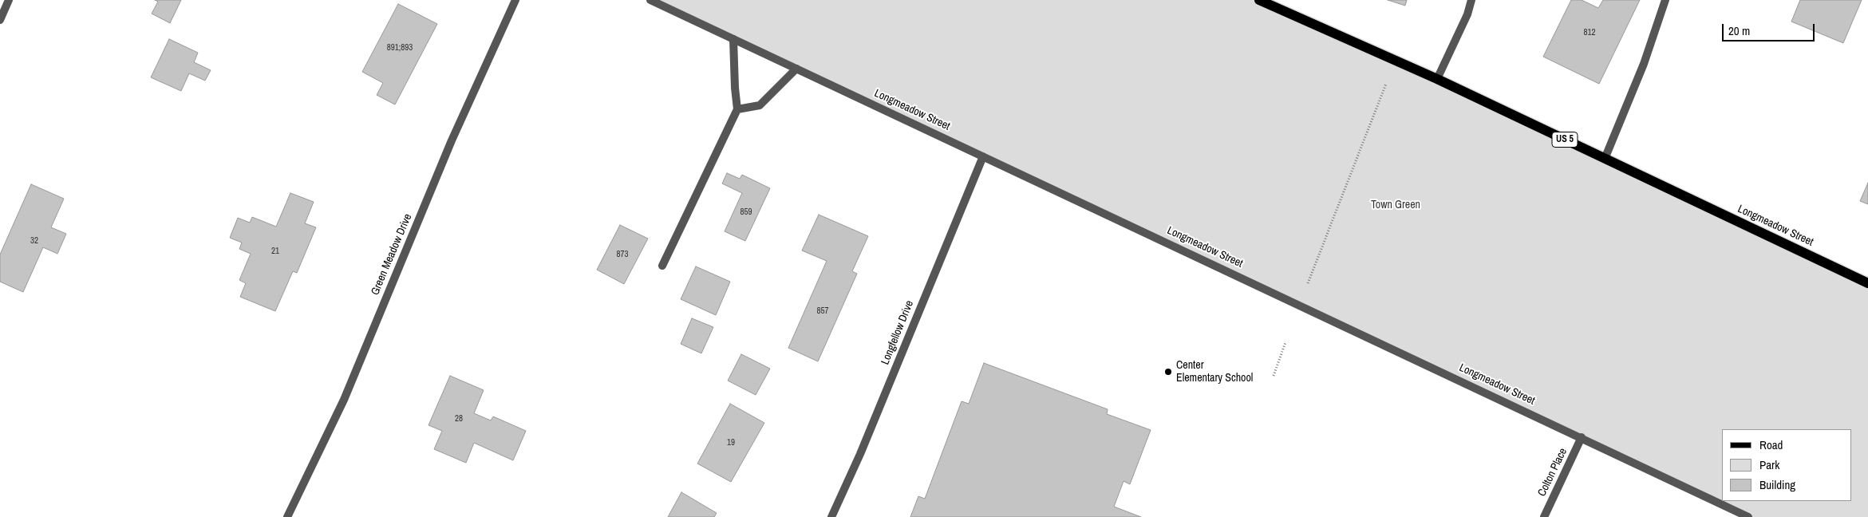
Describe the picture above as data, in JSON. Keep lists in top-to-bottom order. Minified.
{"streets":{"main road":["Longmeadow Street","US 5"],"street":["Green Meadow Drive","Longfellow Drive","Colton Place"]},"crossings":[["Longmeadow Street","Longfellow Drive"],["Longmeadow Street","Colton Place"]],"parks":["Town Green"],"places":["Center Elementary School"],"house_numbers":["812","891;893","859","32","21","873","857","28","19"],"legend":["Road","Park","Building"],"scale_bar":"20 m"}
